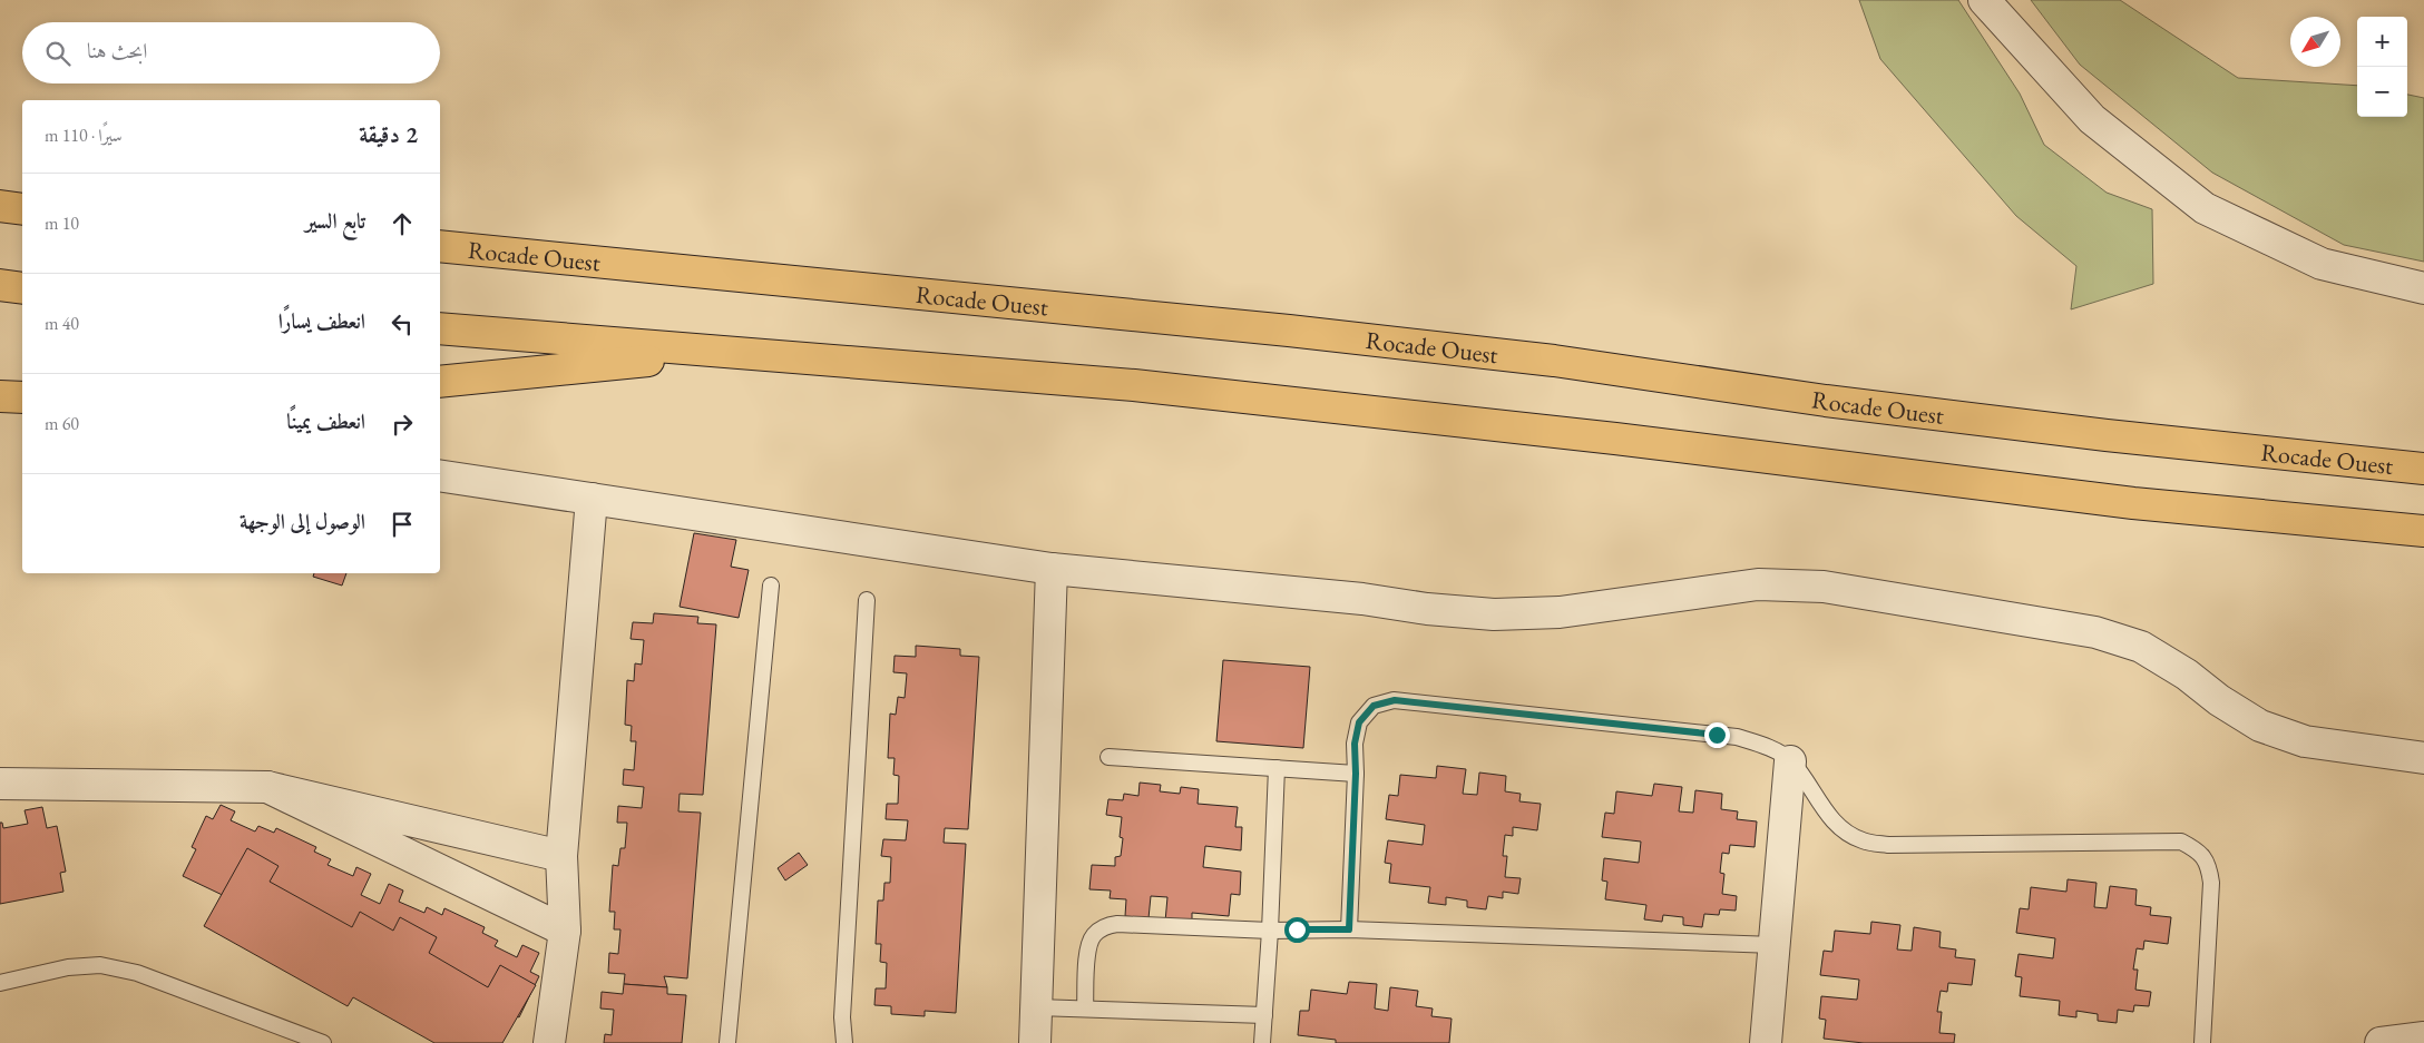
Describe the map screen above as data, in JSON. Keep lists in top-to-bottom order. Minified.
{"streets":{"highway":["Rocade Ouest"]},"north":"bottom left","page":{"map_buttons":["+","−"],"search":"ابحث هنا","heading":["2 دقيقة","سيرًا · 110 m"],"list":[["تابع السير","10 m"],["انعطف يسارًا","40 m"],["انعطف يمينًا","60 m"],"الوصول إلى الوجهة"]}}
